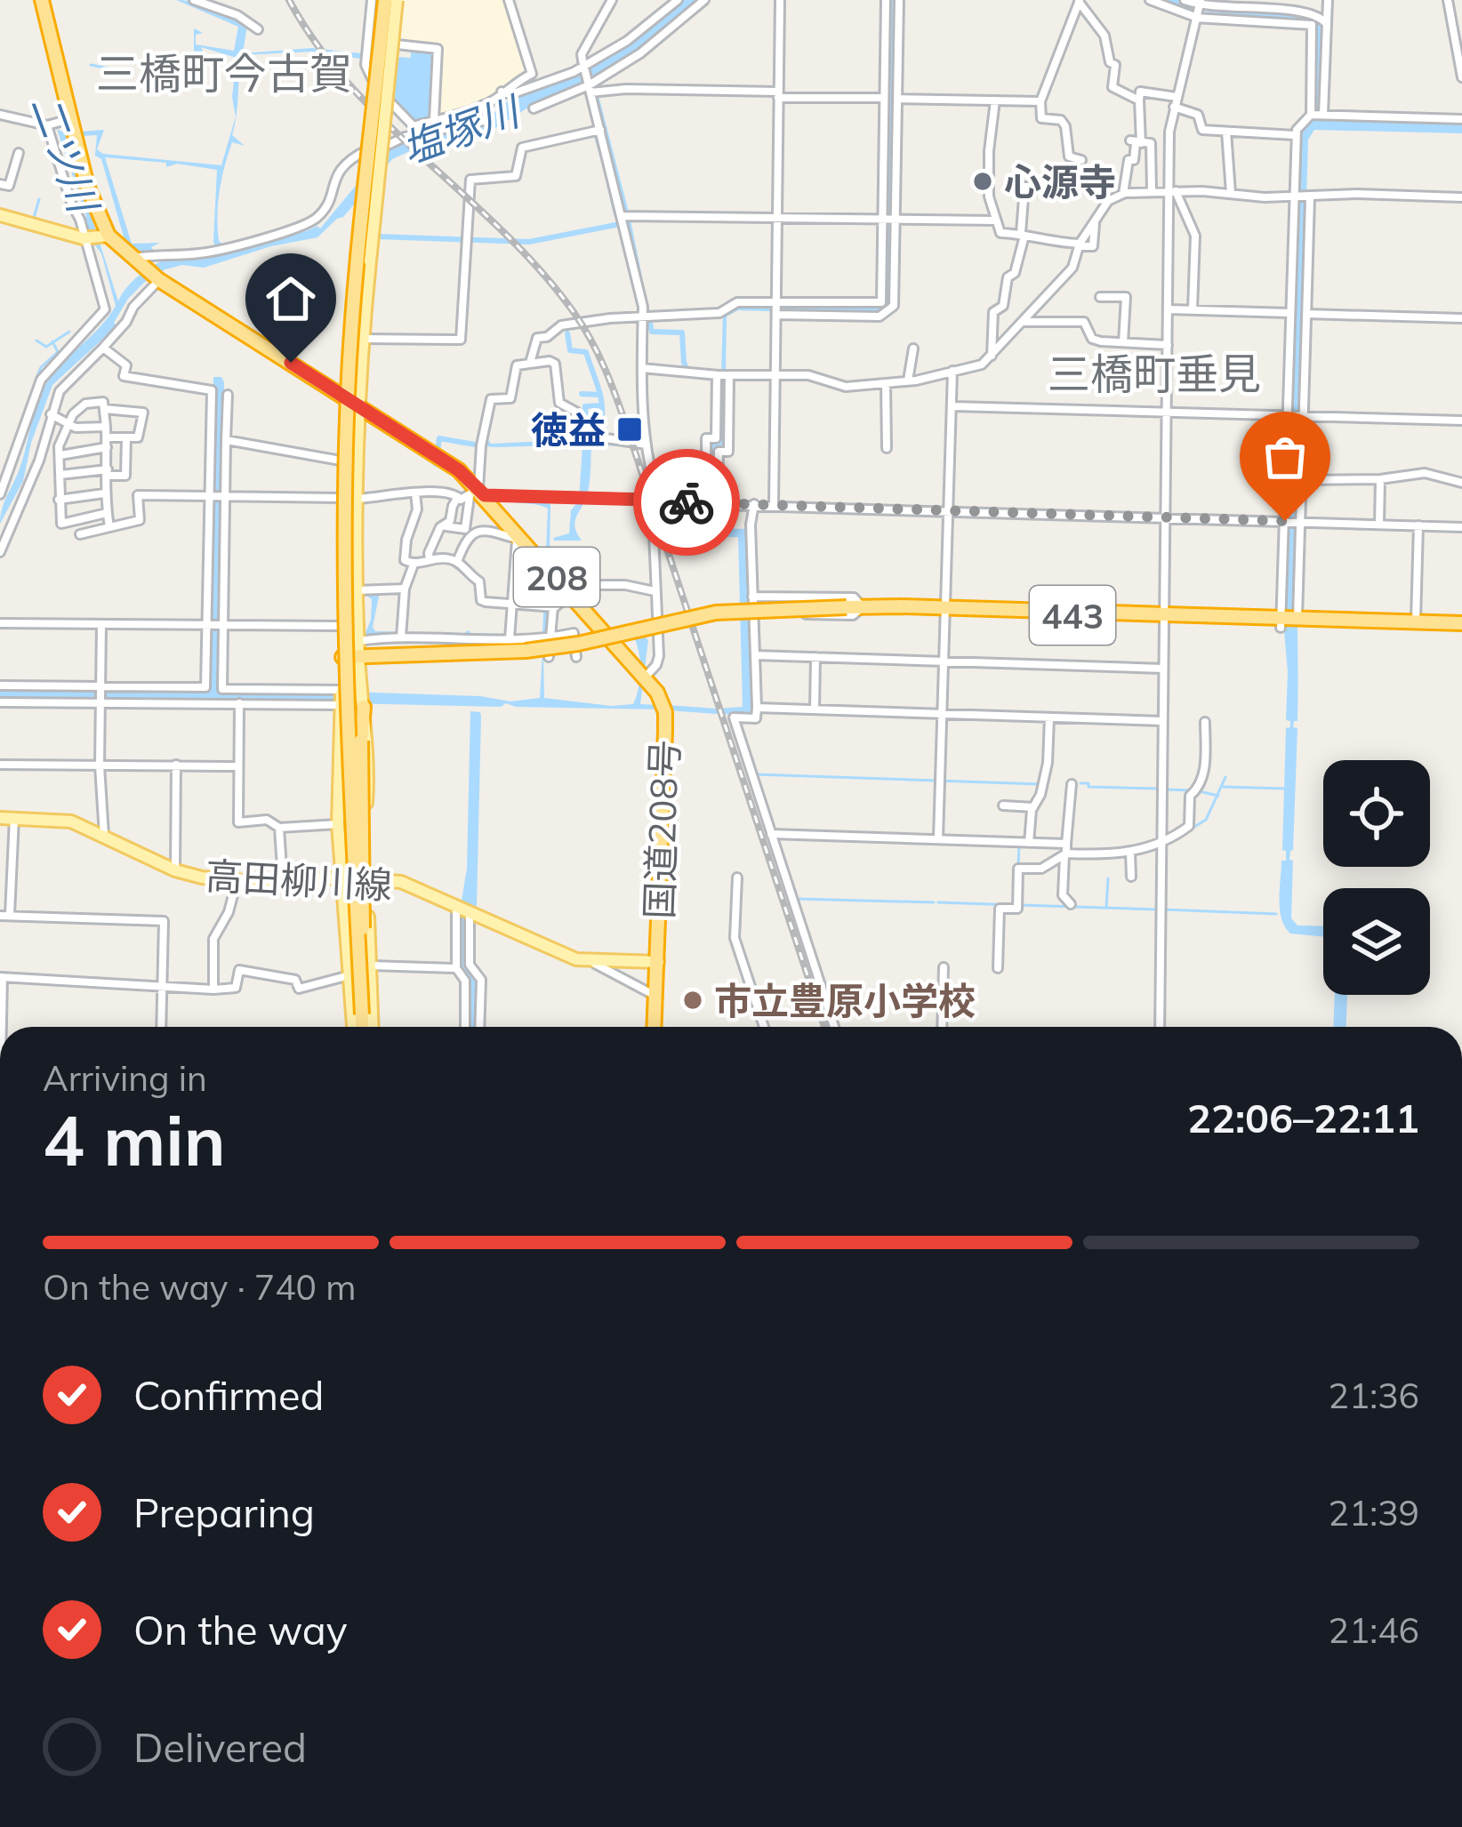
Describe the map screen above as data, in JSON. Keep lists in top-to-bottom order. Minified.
{"streets":{"highway":["208","443","国道208号"],"main road":["高田柳川線"]},"crossings":[["国道208号","高田柳川線"]],"districts":["三橋町今古賀","三橋町垂見"],"water":["塩塚川","二ツ川"],"places":{"other":["心源寺","市立豊原小学校"],"transit":["徳益"]},"page":{"heading":["4 min","Arriving in","22:06–22:11"],"bar":"On the way · 740 m","list":[["Confirmed","21:36"],["Preparing","21:39"],["On the way","21:46"],"Delivered"]}}
